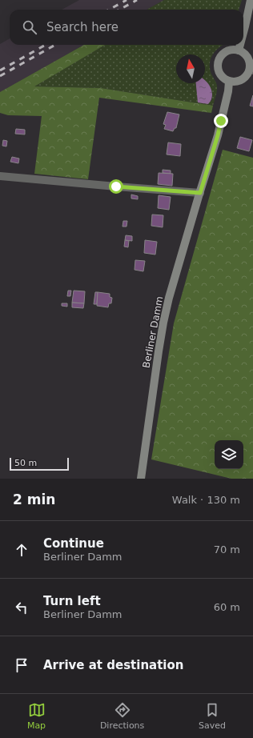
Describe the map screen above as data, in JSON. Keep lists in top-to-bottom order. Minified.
{"streets":{"main road":["Berliner Damm"]},"scale_bar":"50 m","north":"top","page":{"search":"Search here","scale":"50 m","heading":["2 min","Walk · 130 m"],"list":[["Continue","Berliner Damm","70 m"],["Turn left","Berliner Damm","60 m"],"Arrive at destination"],"nav":["Map","Directions","Saved"]}}
